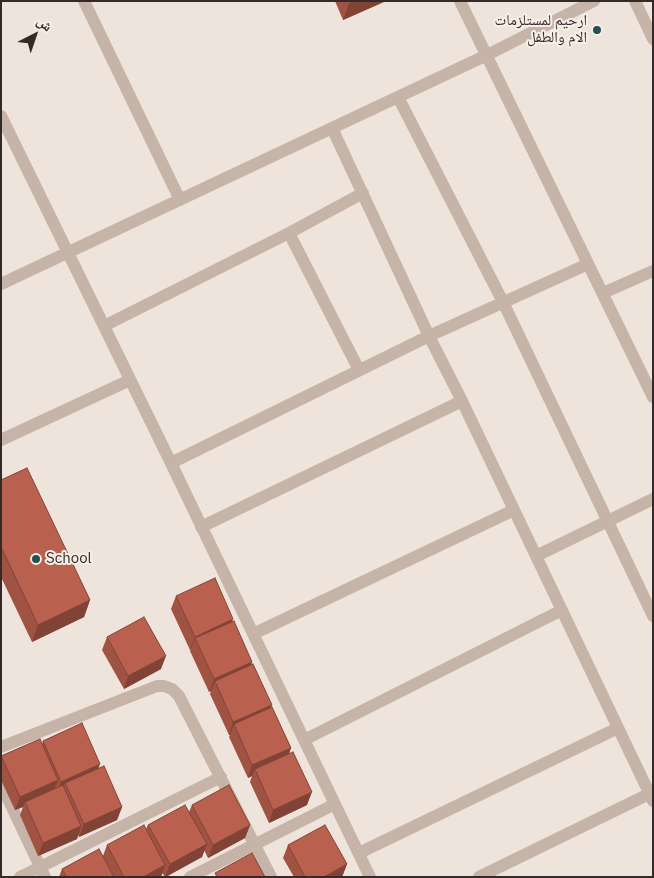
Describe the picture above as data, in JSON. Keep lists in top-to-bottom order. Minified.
{"places":["ارحيم لمستلزمات الام والطفل","School"],"north":"top right"}
